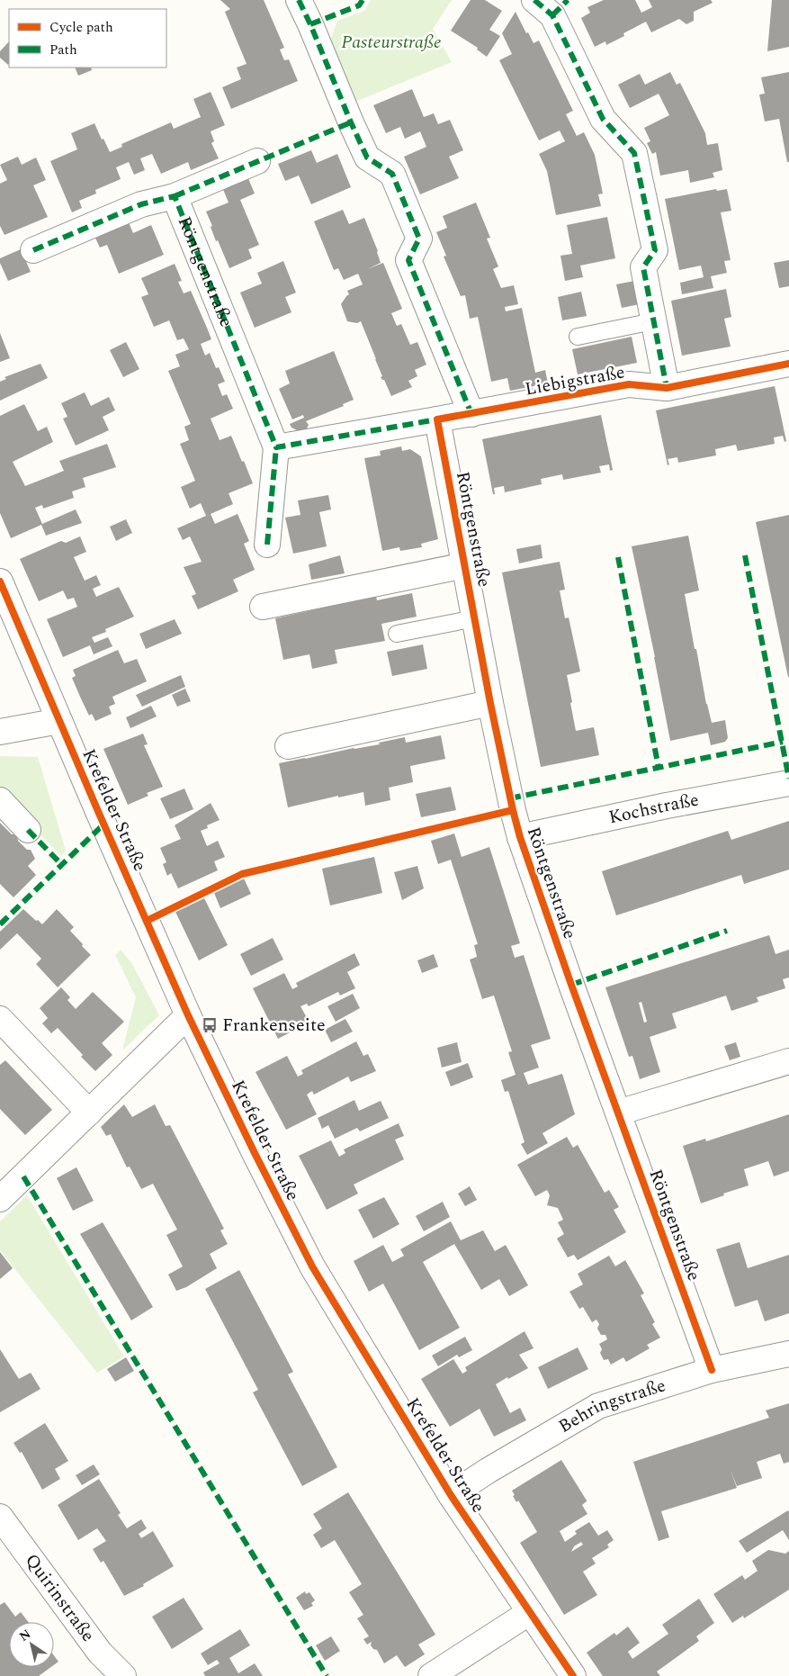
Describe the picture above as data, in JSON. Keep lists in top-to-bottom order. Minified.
{"streets":{"street":["Röntgenstraße","Liebigstraße","Kochstraße","Krefelder Straße","Behringstraße","Quirinstraße"]},"crossings":[["Röntgenstraße","Kochstraße"],["Röntgenstraße","Behringstraße"],["Krefelder Straße","Behringstraße"]],"parks":["Pasteurstraße"],"places":{"bus stop":["Frankenseite"]},"legend":["Cycle path","Path"],"north":"top left"}
